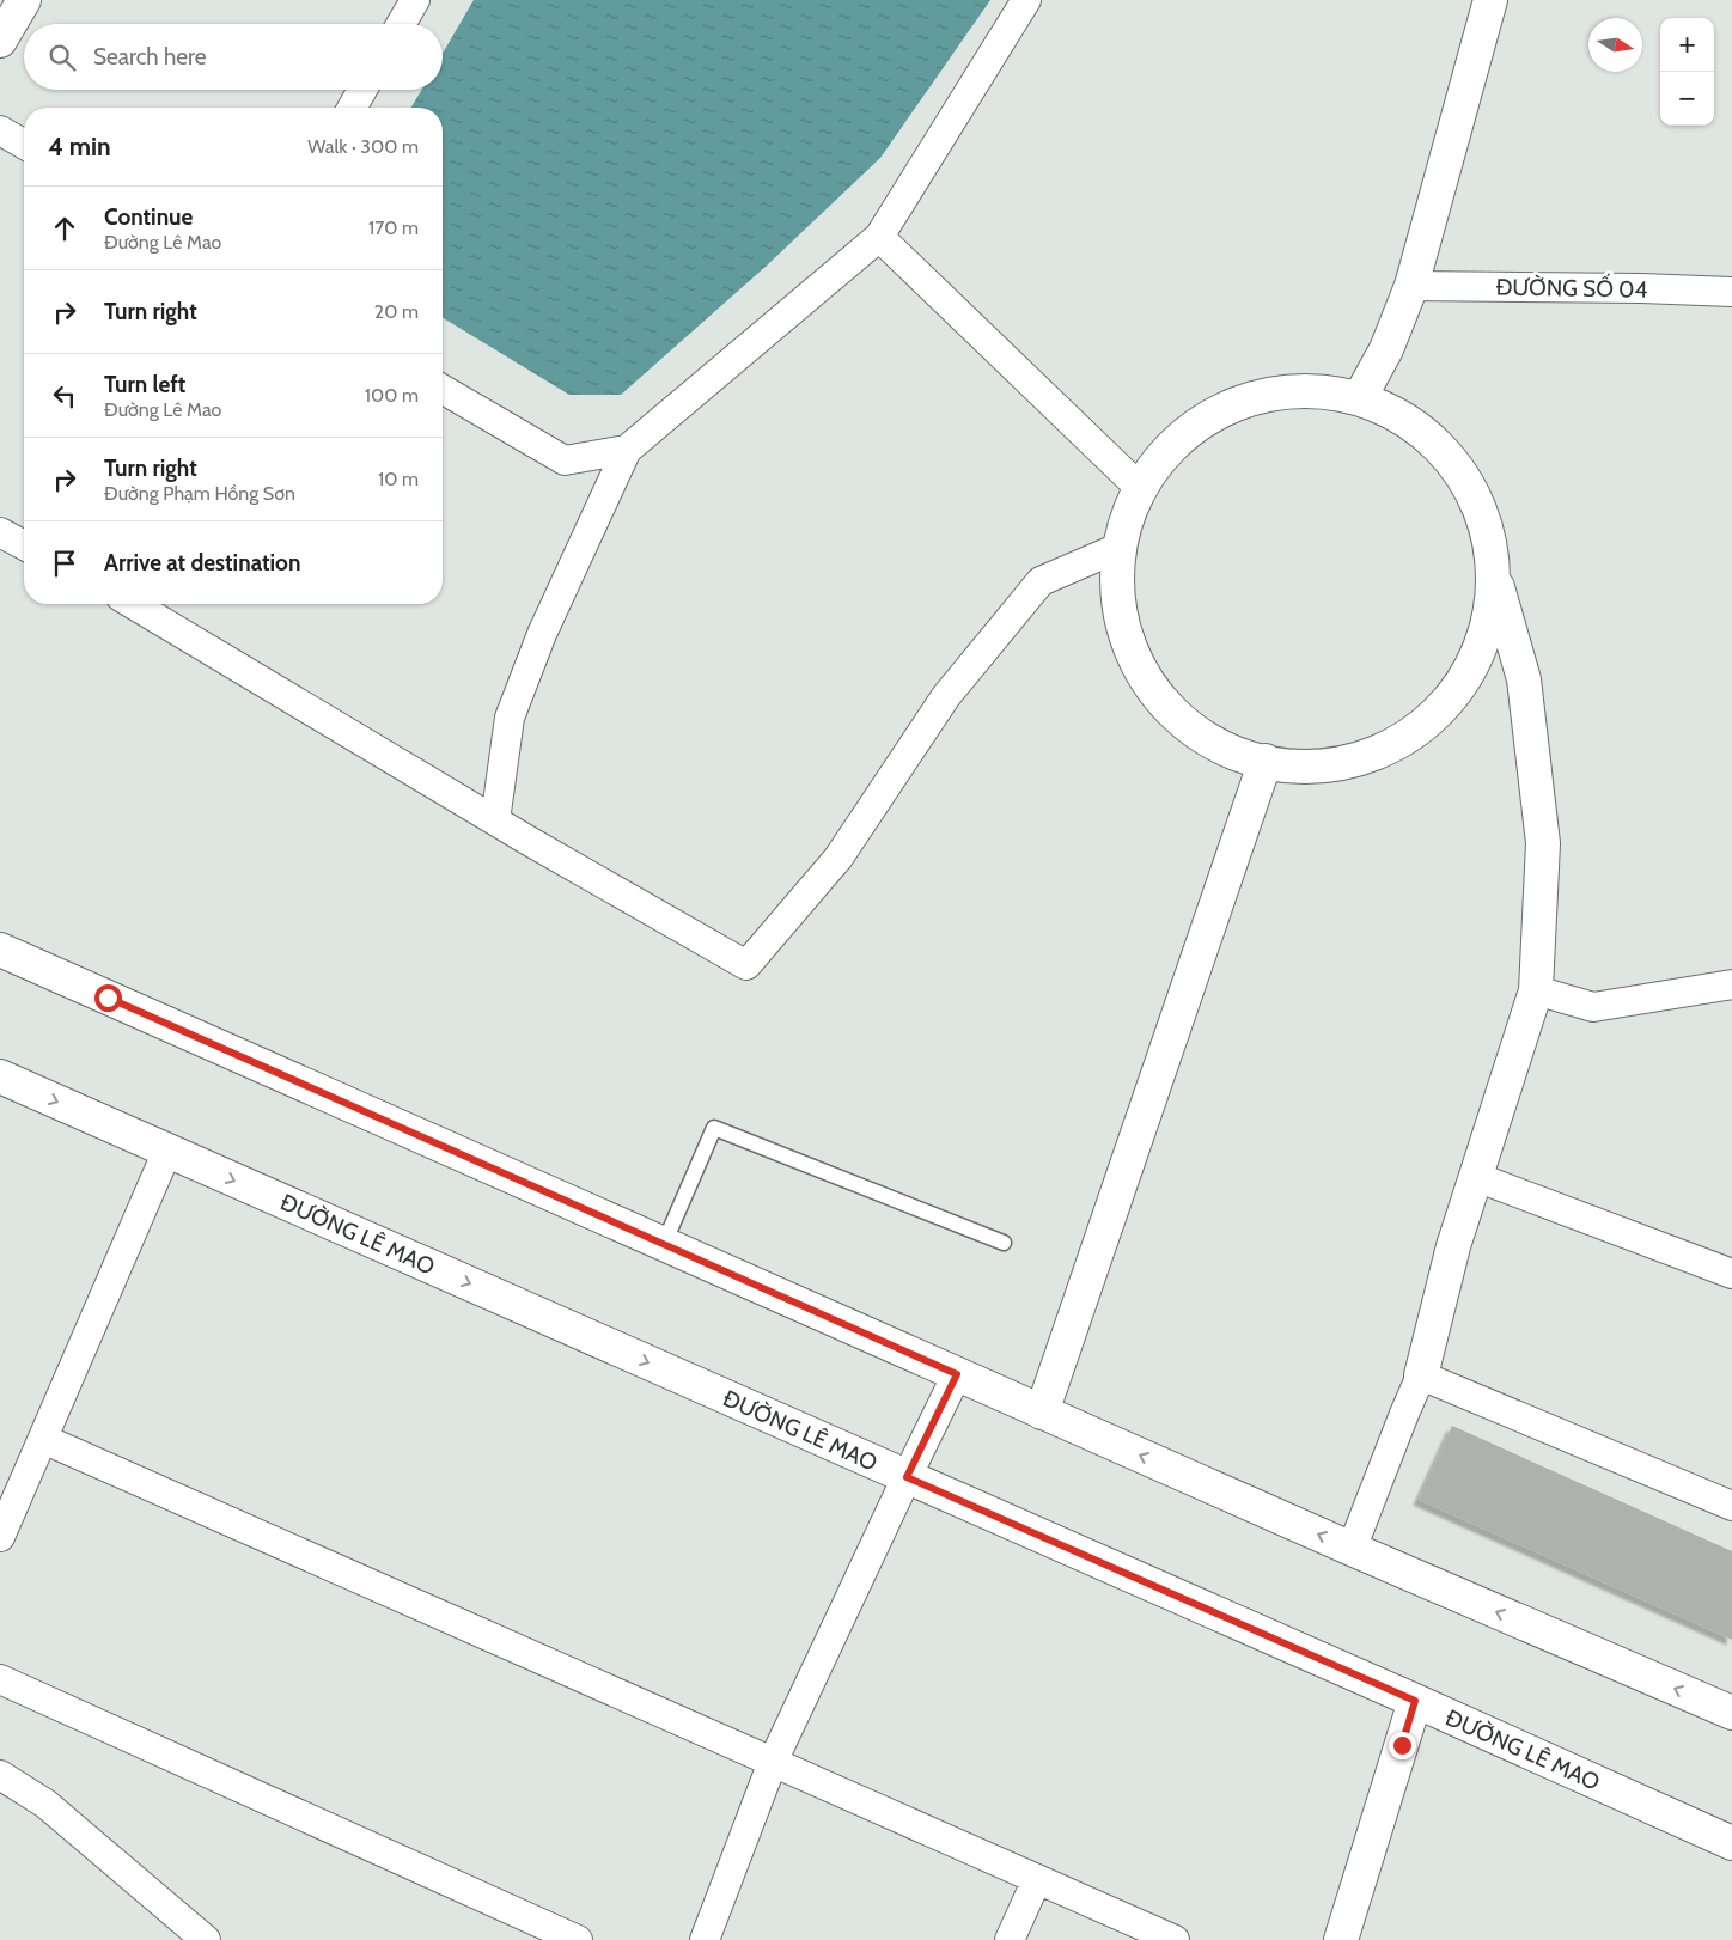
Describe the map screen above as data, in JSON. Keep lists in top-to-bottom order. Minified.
{"streets":{"street":["ĐƯỜNG SỐ 04","ĐƯỜNG LÊ MAO"]},"north":"right","page":{"map_buttons":["+","−"],"search":"Search here","heading":["4 min","Walk · 300 m"],"list":[["Continue","Đường Lê Mao","170 m"],["Turn right","20 m"],["Turn left","Đường Lê Mao","100 m"],["Turn right","Đường Phạm Hồng Sơn","10 m"],"Arrive at destination"]}}
